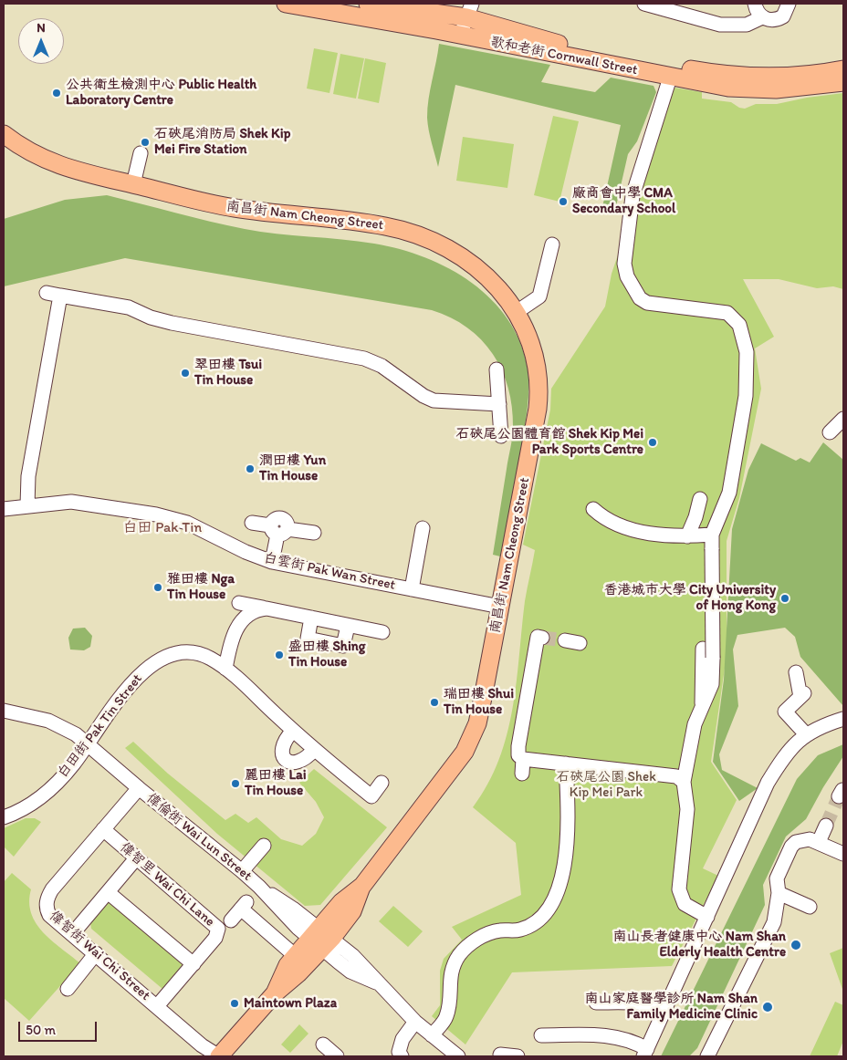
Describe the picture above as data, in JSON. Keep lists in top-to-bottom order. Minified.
{"streets":{"main road":["歌和老街 Cornwall Street","南昌街 Nam Cheong Street"],"street":["白雲街 Pak Wan Street","白田街 Pak Tin Street","偉倫街 Wai Lun Street","偉智里 Wai Chi Lane","偉智街 Wai Chi Street"]},"crossings":[["南昌街 Nam Cheong Street","白雲街 Pak Wan Street"],["南昌街 Nam Cheong Street","偉倫街 Wai Lun Street"],["南昌街 Nam Cheong Street","偉智街 Wai Chi Street"],["偉倫街 Wai Lun Street","偉智街 Wai Chi Street"],["偉智里 Wai Chi Lane","偉智街 Wai Chi Street"]],"districts":["白田 Pak Tin"],"parks":["石硤尾公園 Shek Kip Mei Park"],"places":["公共衛生檢測中心 Public Health Laboratory Centre","石硤尾消防局 Shek Kip Mei Fire Station","廠商會中學 CMA Secondary School","翠田樓 Tsui Tin House","石硤尾公園體育館 Shek Kip Mei Park Sports Centre","潤田樓 Yun Tin House","雅田樓 Nga Tin House","香港城市大學 City University of Hong Kong","盛田樓 Shing Tin House","瑞田樓 Shui Tin House","麗田樓 Lai Tin House","南山長者健康中心 Nam Shan Elderly Health Centre","Maintown Plaza","南山家庭醫學診所 Nam Shan Family Medicine Clinic"],"scale_bar":"50 m","north":"top"}
